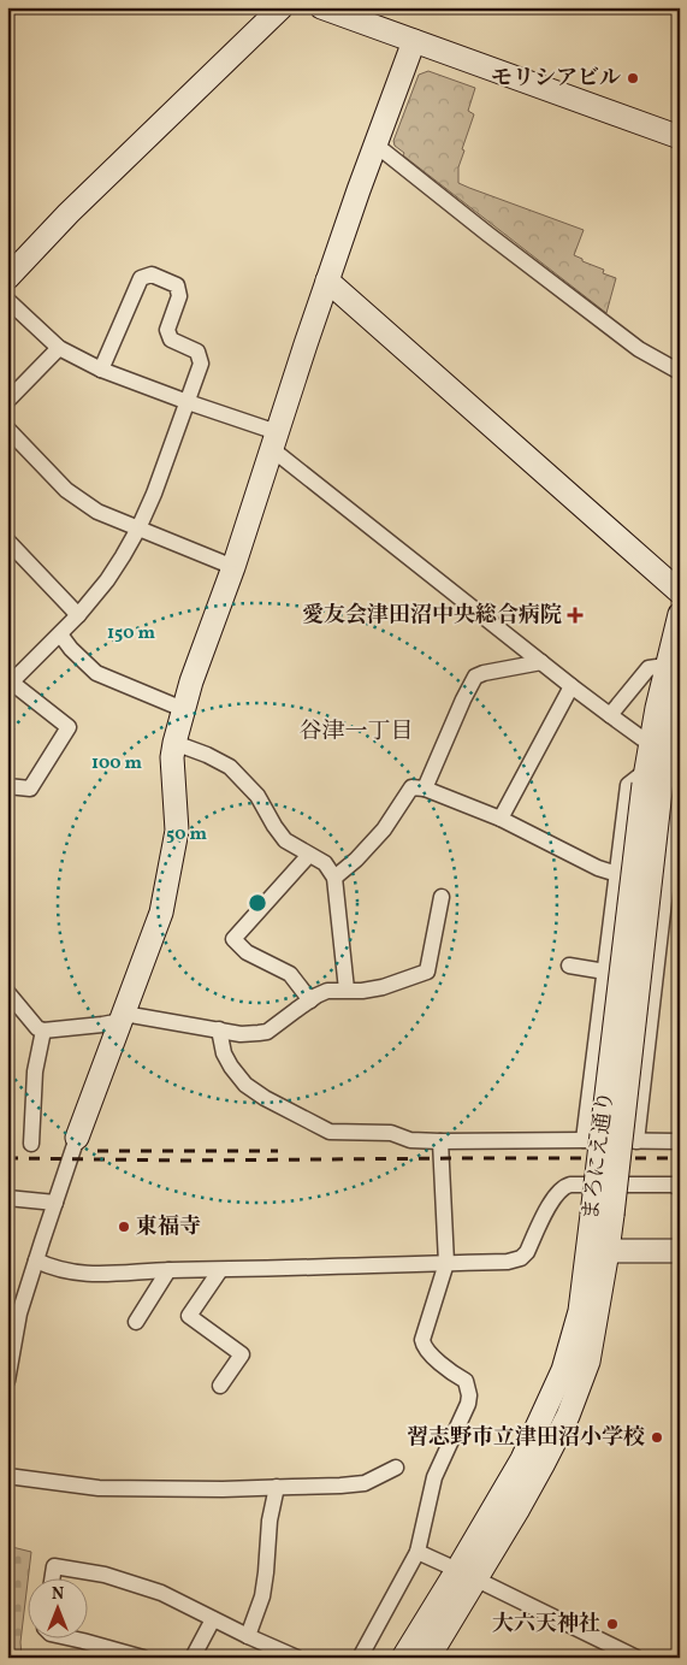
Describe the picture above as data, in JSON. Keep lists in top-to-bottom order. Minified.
{"streets":{"street":["まろにえ通り"]},"districts":["谷津一丁目"],"places":{"other":["モリシアビル","東福寺","習志野市立津田沼小学校","大六天神社"],"health":["愛友会津田沼中央総合病院"]},"north":"top","rings":["150 m","100 m","50 m"]}
